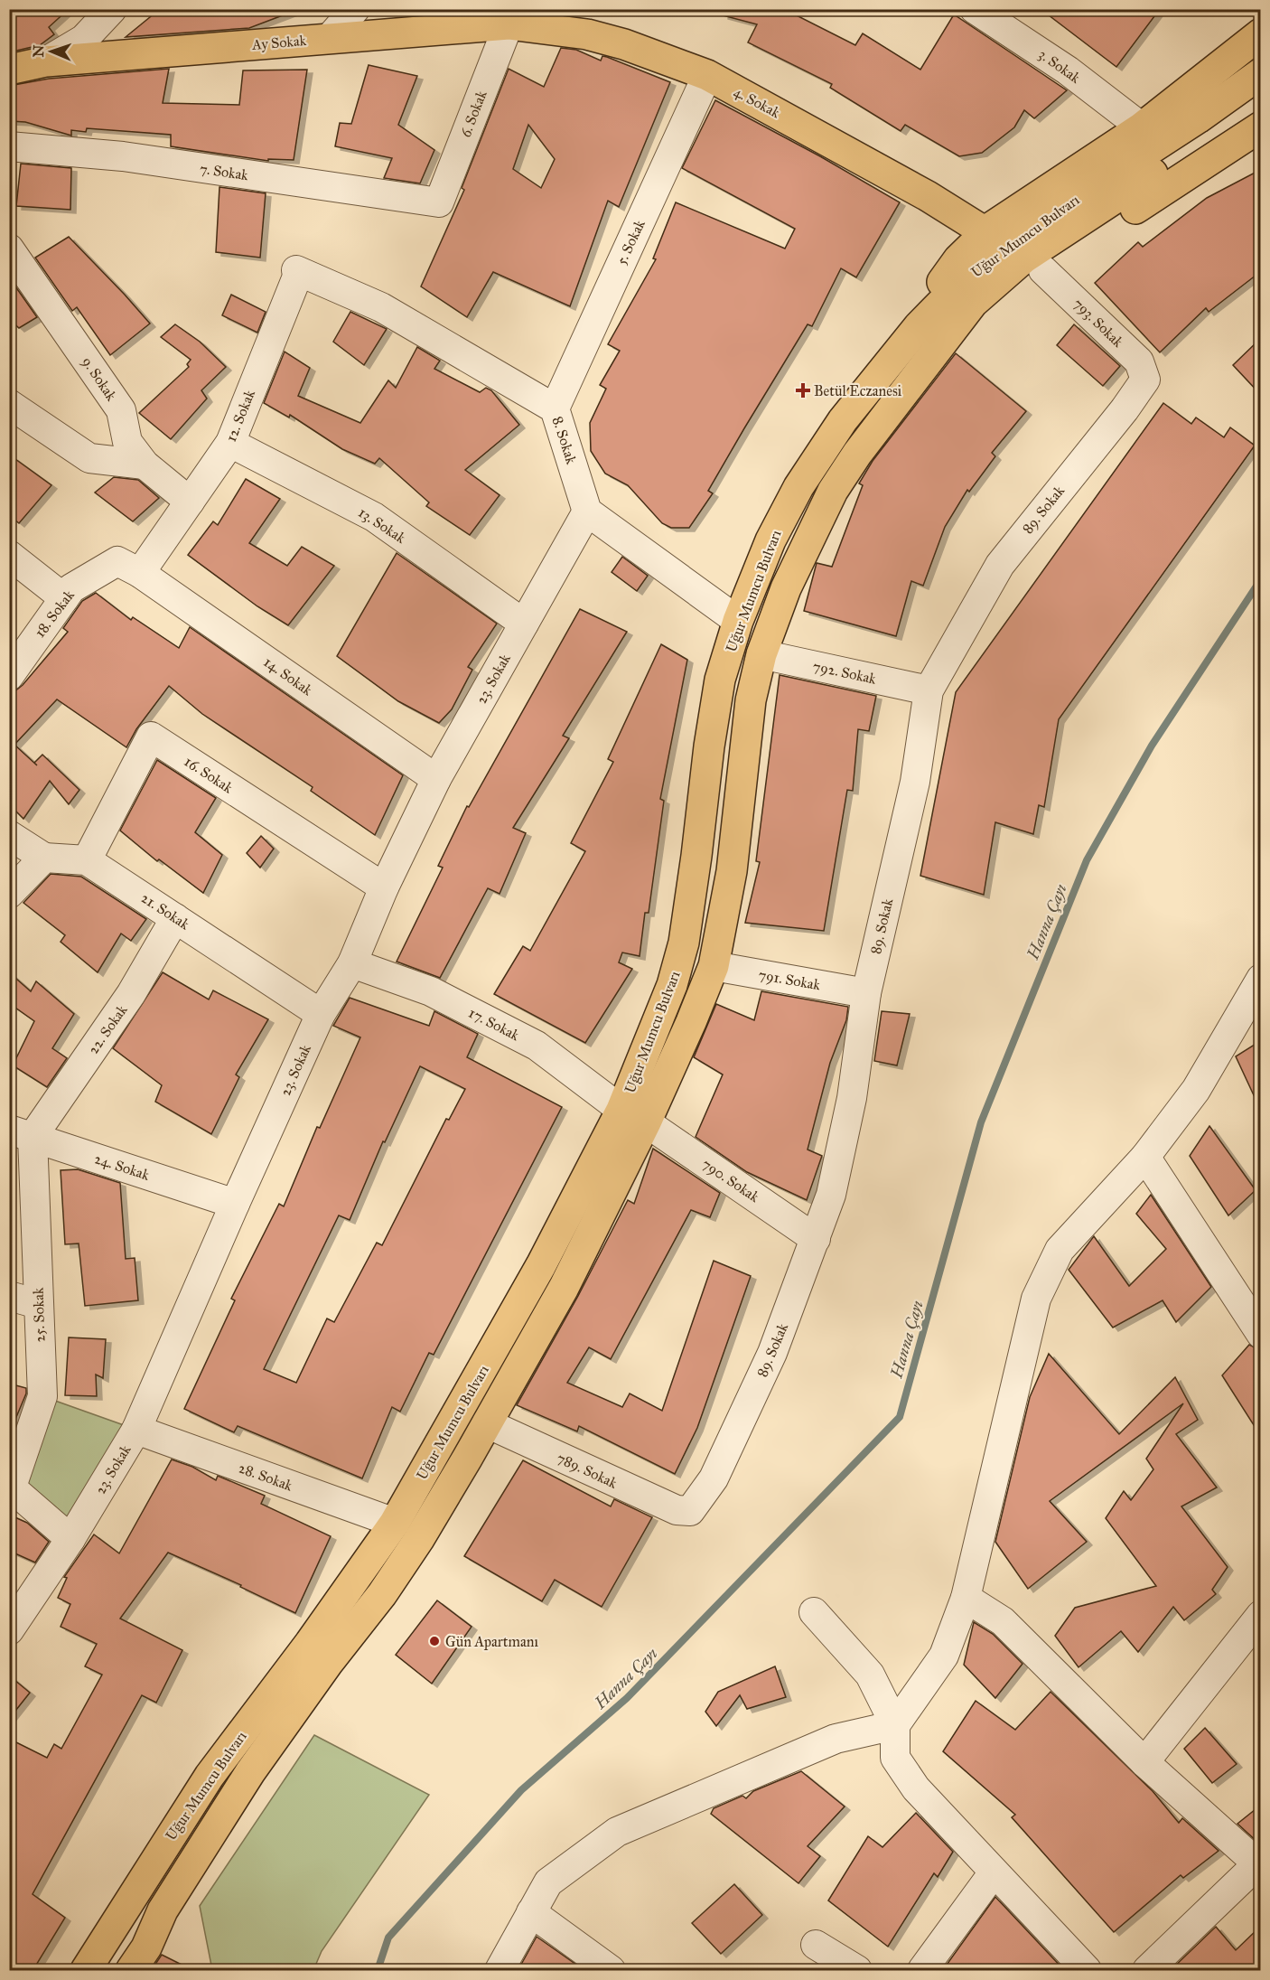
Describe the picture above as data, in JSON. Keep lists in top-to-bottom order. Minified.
{"streets":{"main road":["Ay Sokak","4. Sokak","Uğur Mumcu Bulvarı"],"street":["3. Sokak","6. Sokak","7. Sokak","5. Sokak","793. Sokak","9. Sokak","12. Sokak","8. Sokak","89. Sokak","13. Sokak","18. Sokak","792. Sokak","14. Sokak","23. Sokak","16. Sokak","21. Sokak","791. Sokak","17. Sokak","22. Sokak","24. Sokak","790. Sokak","25. Sokak","789. Sokak","28. Sokak"]},"crossings":[["Ay Sokak","4. Sokak"],["Ay Sokak","6. Sokak"],["4. Sokak","6. Sokak"],["4. Sokak","5. Sokak"],["6. Sokak","7. Sokak"],["Uğur Mumcu Bulvarı","792. Sokak"],["Uğur Mumcu Bulvarı","791. Sokak"],["Uğur Mumcu Bulvarı","17. Sokak"],["Uğur Mumcu Bulvarı","790. Sokak"],["Uğur Mumcu Bulvarı","789. Sokak"],["Uğur Mumcu Bulvarı","28. Sokak"],["5. Sokak","8. Sokak"],["793. Sokak","89. Sokak"],["9. Sokak","12. Sokak"],["12. Sokak","8. Sokak"],["12. Sokak","13. Sokak"],["12. Sokak","18. Sokak"],["12. Sokak","14. Sokak"],["8. Sokak","23. Sokak"],["89. Sokak","792. Sokak"],["89. Sokak","791. Sokak"],["89. Sokak","790. Sokak"],["89. Sokak","789. Sokak"],["13. Sokak","23. Sokak"],["18. Sokak","14. Sokak"],["14. Sokak","23. Sokak"],["23. Sokak","16. Sokak"],["23. Sokak","21. Sokak"],["23. Sokak","17. Sokak"],["23. Sokak","24. Sokak"],["23. Sokak","28. Sokak"],["16. Sokak","21. Sokak"],["21. Sokak","22. Sokak"],["17. Sokak","790. Sokak"],["22. Sokak","24. Sokak"],["22. Sokak","25. Sokak"],["24. Sokak","25. Sokak"]],"water":["Hanna Çayı"],"places":{"health":["Betül Eczanesi"],"other":["Gün Apartmanı"]},"north":"left"}
